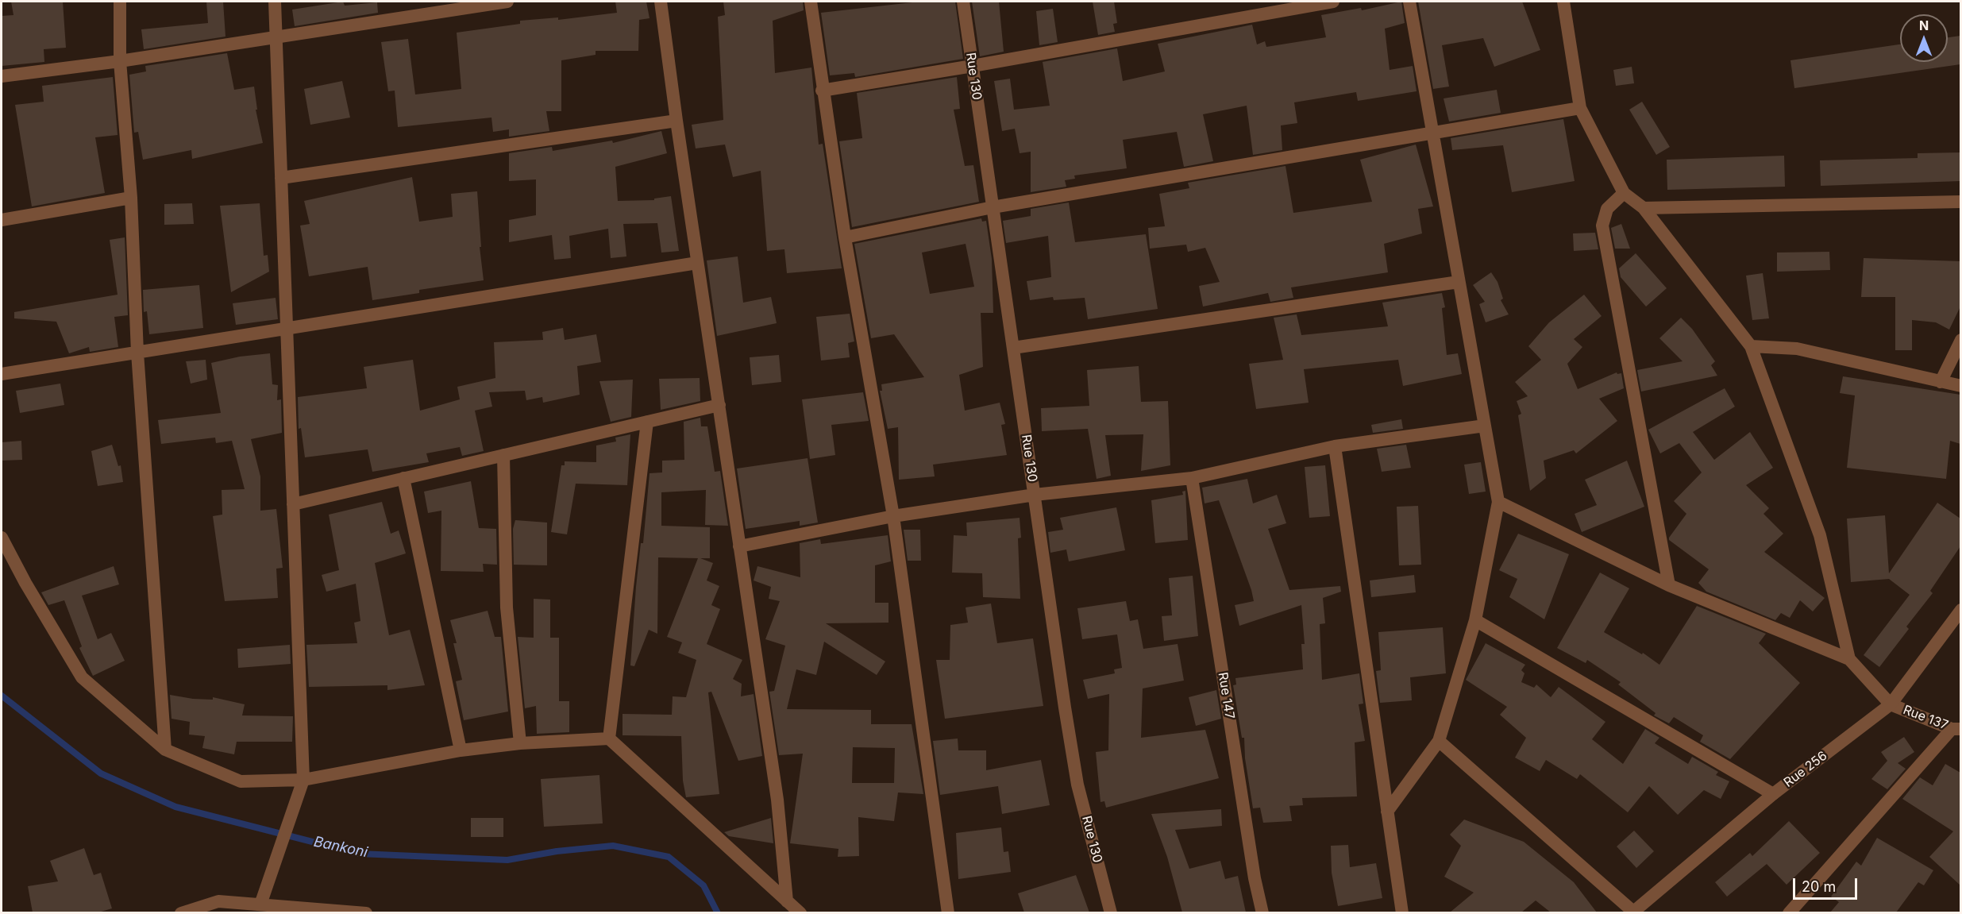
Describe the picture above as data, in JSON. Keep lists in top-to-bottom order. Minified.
{"streets":{"street":["Rue 130","Rue 147","Rue 137","Rue 256"]},"crossings":[["Rue 137","Rue 256"]],"water":["Bankoni"],"scale_bar":"20 m","north":"top"}
